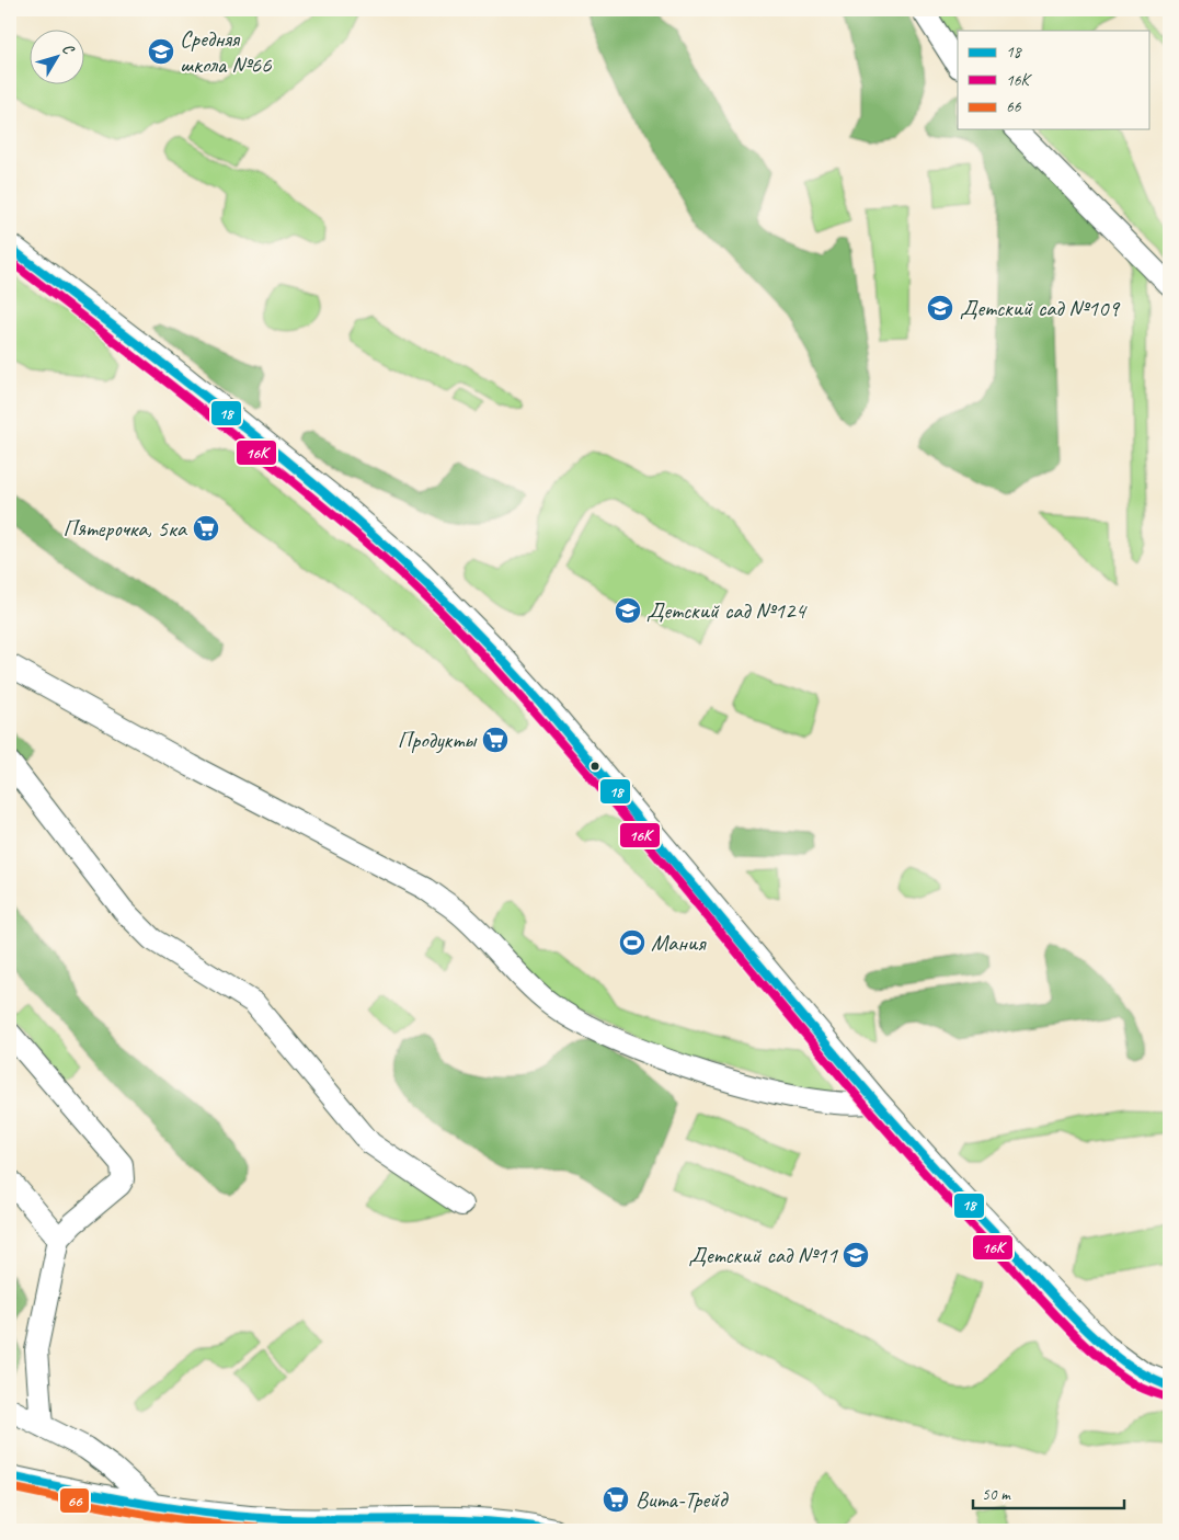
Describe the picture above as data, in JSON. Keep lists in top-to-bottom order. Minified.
{"places":{"school or university":["Средняя школа №66","Детский сад №109","Детский сад №124","Детский сад №11"],"supermarket":["Пятерочка, 5ка","Продукты","Вита-Трейд"],"sports":["Мания"]},"lines":["transit line 18","transit line 16К","transit line 66"],"legend":["18","16К","66"],"scale_bar":"50 m","north":"top right"}
